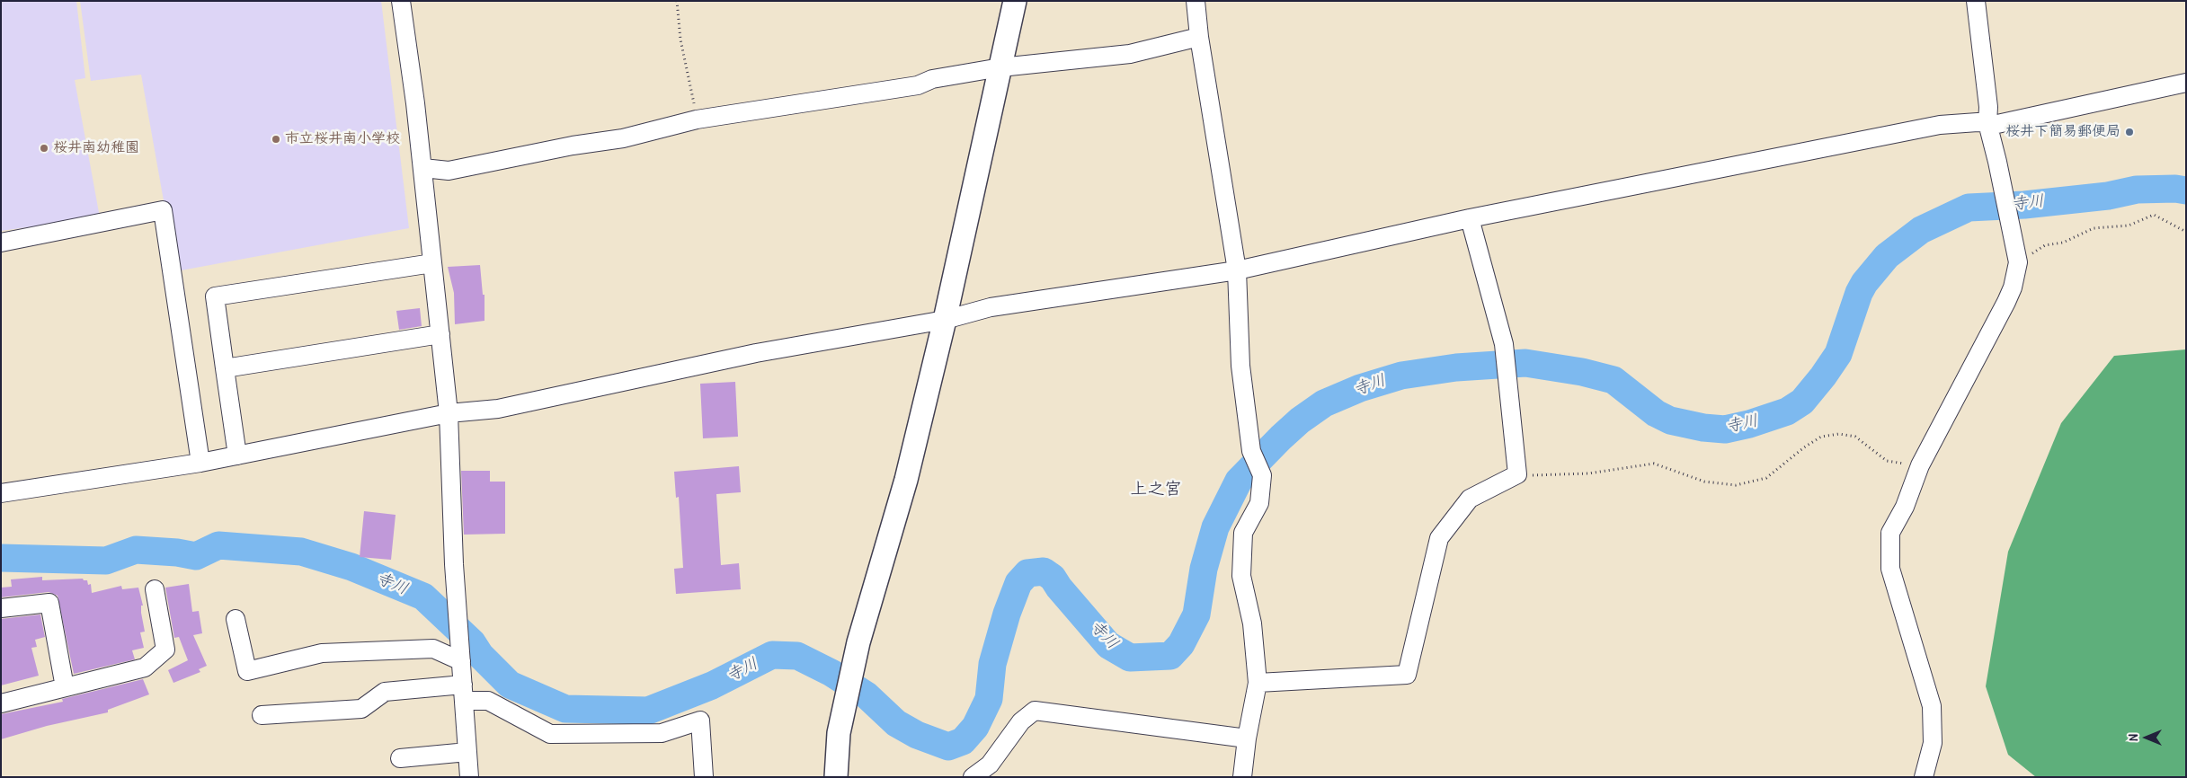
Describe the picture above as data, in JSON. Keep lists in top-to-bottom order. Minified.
{"districts":["上之宮"],"water":["寺川"],"places":["桜井下簡易郵便局","市立桜井南小学校","桜井南幼稚園"],"north":"left"}
